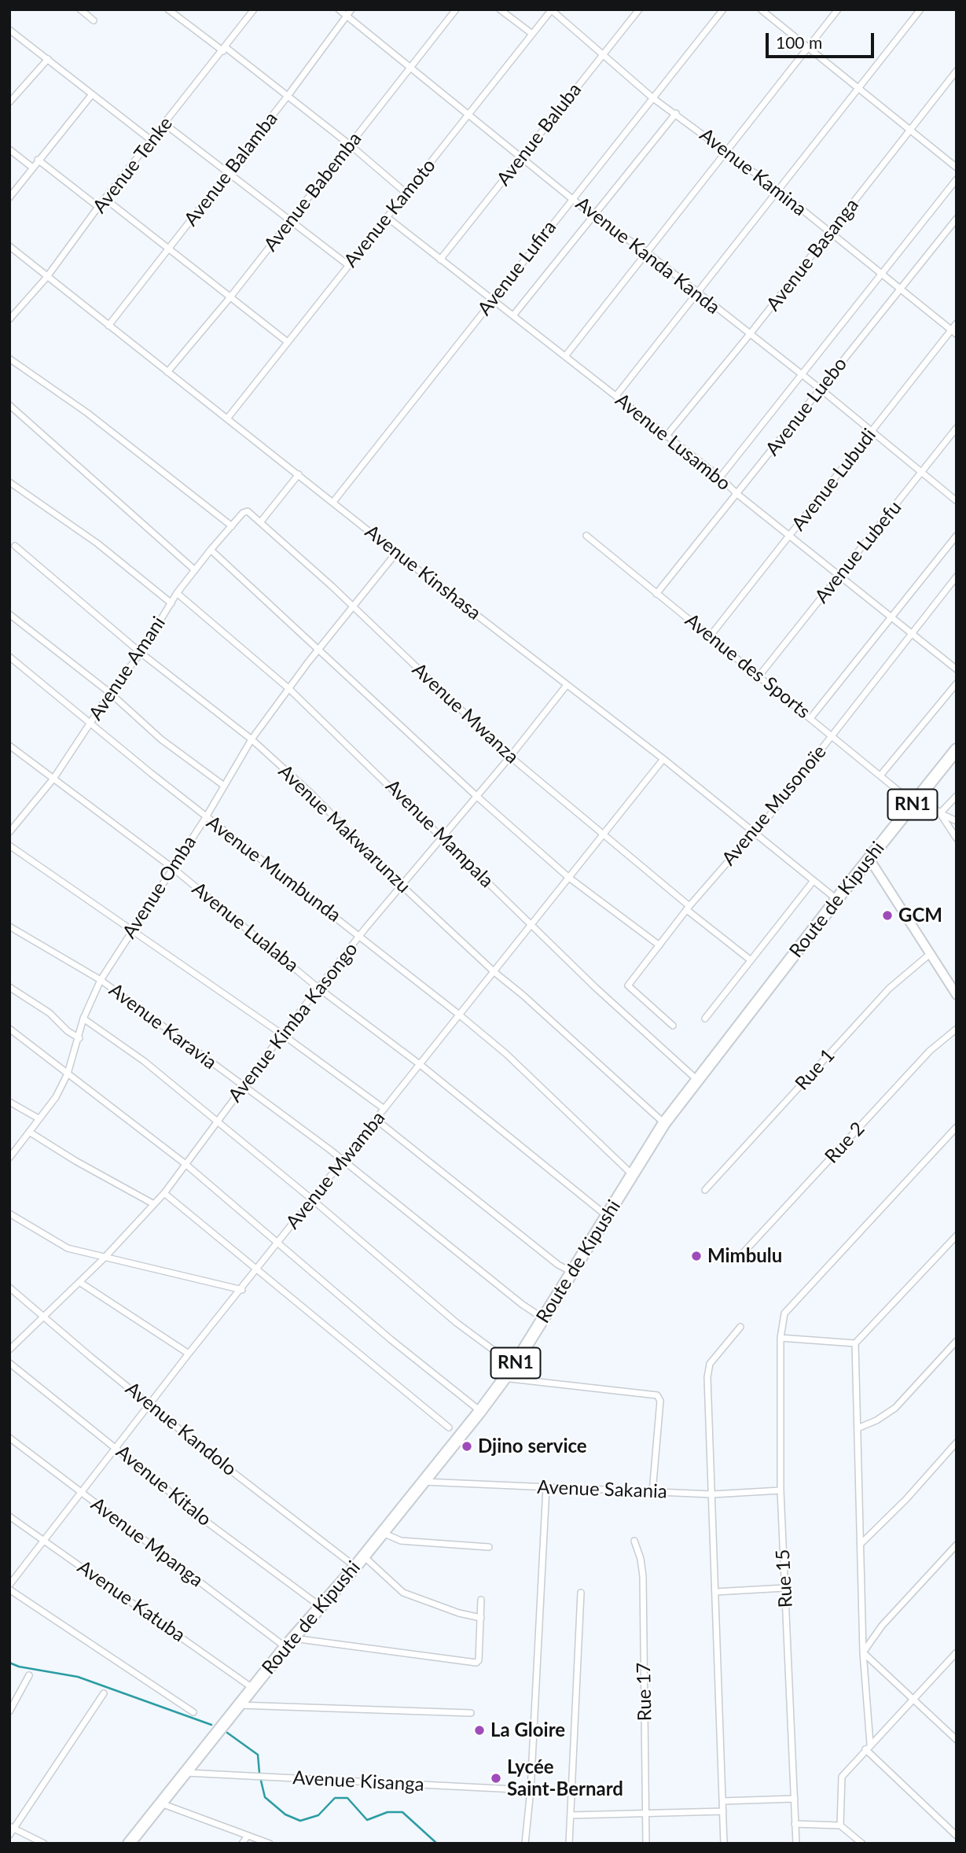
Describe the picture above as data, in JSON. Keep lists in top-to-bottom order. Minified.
{"streets":{"highway":["RN1","Route de Kipushi"],"street":["Avenue Baluba","Avenue Tenke","Avenue Balamba","Avenue Kamina","Avenue Babemba","Avenue Kamoto","Avenue Basanga","Avenue Kanda Kanda","Avenue Lufira","Avenue Luebo","Avenue Lusambo","Avenue Lubudi","Avenue Lubefu","Avenue Kinshasa","Avenue des Sports","Avenue Amani","Avenue Mwanza","Avenue Musonoïe","Avenue Makwarunzu","Avenue Mampala","Avenue Mumbunda","Avenue Omba","Avenue Lualaba","Avenue Kimba Kasongo","Avenue Karavia","Rue 1","Rue 2","Avenue Mwamba","Avenue Kandolo","Avenue Kitalo","Avenue Sakania","Avenue Mpanga","Rue 15","Avenue Katuba","Rue 17","Avenue Kisanga"]},"crossings":[["Avenue Baluba","Avenue Kamina"],["Avenue Baluba","Avenue Kanda Kanda"],["Avenue Baluba","Avenue Lusambo"],["Avenue Tenke","Avenue Kinshasa"],["Avenue Balamba","Avenue Kanda Kanda"],["Avenue Balamba","Avenue Kinshasa"],["Avenue Kamina","Avenue Kamoto"],["Avenue Kamina","Avenue Basanga"],["Avenue Kamina","Avenue Lufira"],["Avenue Kamina","Avenue Luebo"],["Avenue Kamina","Avenue Lubudi"],["Avenue Babemba","Avenue Kanda Kanda"],["Avenue Babemba","Avenue Kinshasa"],["Avenue Kamoto","Avenue Kanda Kanda"],["Avenue Kamoto","Avenue Lusambo"],["Avenue Kamoto","Avenue Kinshasa"],["Avenue Basanga","Avenue Kanda Kanda"],["Avenue Basanga","Avenue Lusambo"],["Avenue Kanda Kanda","Avenue Lufira"],["Avenue Kanda Kanda","Avenue Luebo"],["Avenue Kanda Kanda","Avenue Lubudi"],["Avenue Kanda Kanda","Avenue Lubefu"],["Avenue Lufira","Avenue Lusambo"],["Avenue Lufira","Avenue Kinshasa"],["Avenue Luebo","Avenue Lusambo"],["Avenue Luebo","Avenue des Sports"],["Avenue Lusambo","Avenue Lubudi"],["Avenue Lusambo","Avenue Lubefu"],["Avenue Lusambo","Avenue Musonoïe"],["Avenue Lubudi","Avenue des Sports"],["Avenue Lubefu","Avenue des Sports"],["Avenue Kinshasa","Avenue Musonoïe"],["Avenue Kinshasa","Avenue Omba"],["Avenue Kinshasa","Route de Kipushi"],["Avenue Kinshasa","Avenue Kimba Kasongo"],["Avenue Kinshasa","Avenue Mwamba"],["Avenue des Sports","Avenue Musonoïe"],["Avenue des Sports","Route de Kipushi"],["Avenue Amani","Avenue Mwanza"],["Avenue Amani","Avenue Makwarunzu"],["Avenue Amani","Avenue Mampala"],["Avenue Amani","Avenue Mumbunda"],["Avenue Amani","Avenue Lualaba"],["Avenue Mwanza","Avenue Musonoïe"],["Avenue Mwanza","Avenue Omba"],["Avenue Mwanza","Avenue Kimba Kasongo"],["Avenue Mwanza","Avenue Mwamba"],["Avenue Makwarunzu","Avenue Omba"],["Avenue Makwarunzu","Route de Kipushi"],["Avenue Makwarunzu","Avenue Kimba Kasongo"],["Avenue Makwarunzu","Avenue Mwamba"],["Avenue Mampala","Avenue Omba"],["Avenue Mampala","Route de Kipushi"],["Avenue Mampala","Avenue Kimba Kasongo"],["Avenue Mampala","Avenue Mwamba"],["Avenue Mumbunda","Avenue Omba"],["Avenue Mumbunda","Route de Kipushi"],["Avenue Mumbunda","Avenue Kimba Kasongo"],["Avenue Mumbunda","Avenue Mwamba"],["Avenue Omba","Avenue Lualaba"],["Avenue Omba","Avenue Karavia"],["Route de Kipushi","Avenue Lualaba"],["Route de Kipushi","Avenue Karavia"],["Route de Kipushi","Avenue Kandolo"],["Route de Kipushi","Avenue Kitalo"],["Route de Kipushi","Avenue Sakania"],["Route de Kipushi","Avenue Mpanga"],["Route de Kipushi","Avenue Katuba"],["Route de Kipushi","Avenue Kisanga"],["Avenue Lualaba","Avenue Kimba Kasongo"],["Avenue Lualaba","Avenue Mwamba"],["Avenue Kimba Kasongo","Avenue Karavia"],["Avenue Kimba Kasongo","Avenue Kandolo"],["Avenue Karavia","Avenue Mwamba"],["Avenue Mwamba","Avenue Kandolo"],["Avenue Mwamba","Avenue Kitalo"],["Avenue Mwamba","Avenue Mpanga"],["Avenue Mwamba","Avenue Katuba"],["Avenue Sakania","Rue 15"]],"places":["GCM","Mimbulu","Djino service","La Gloire","Lycée Saint-Bernard"],"scale_bar":"100 m"}
